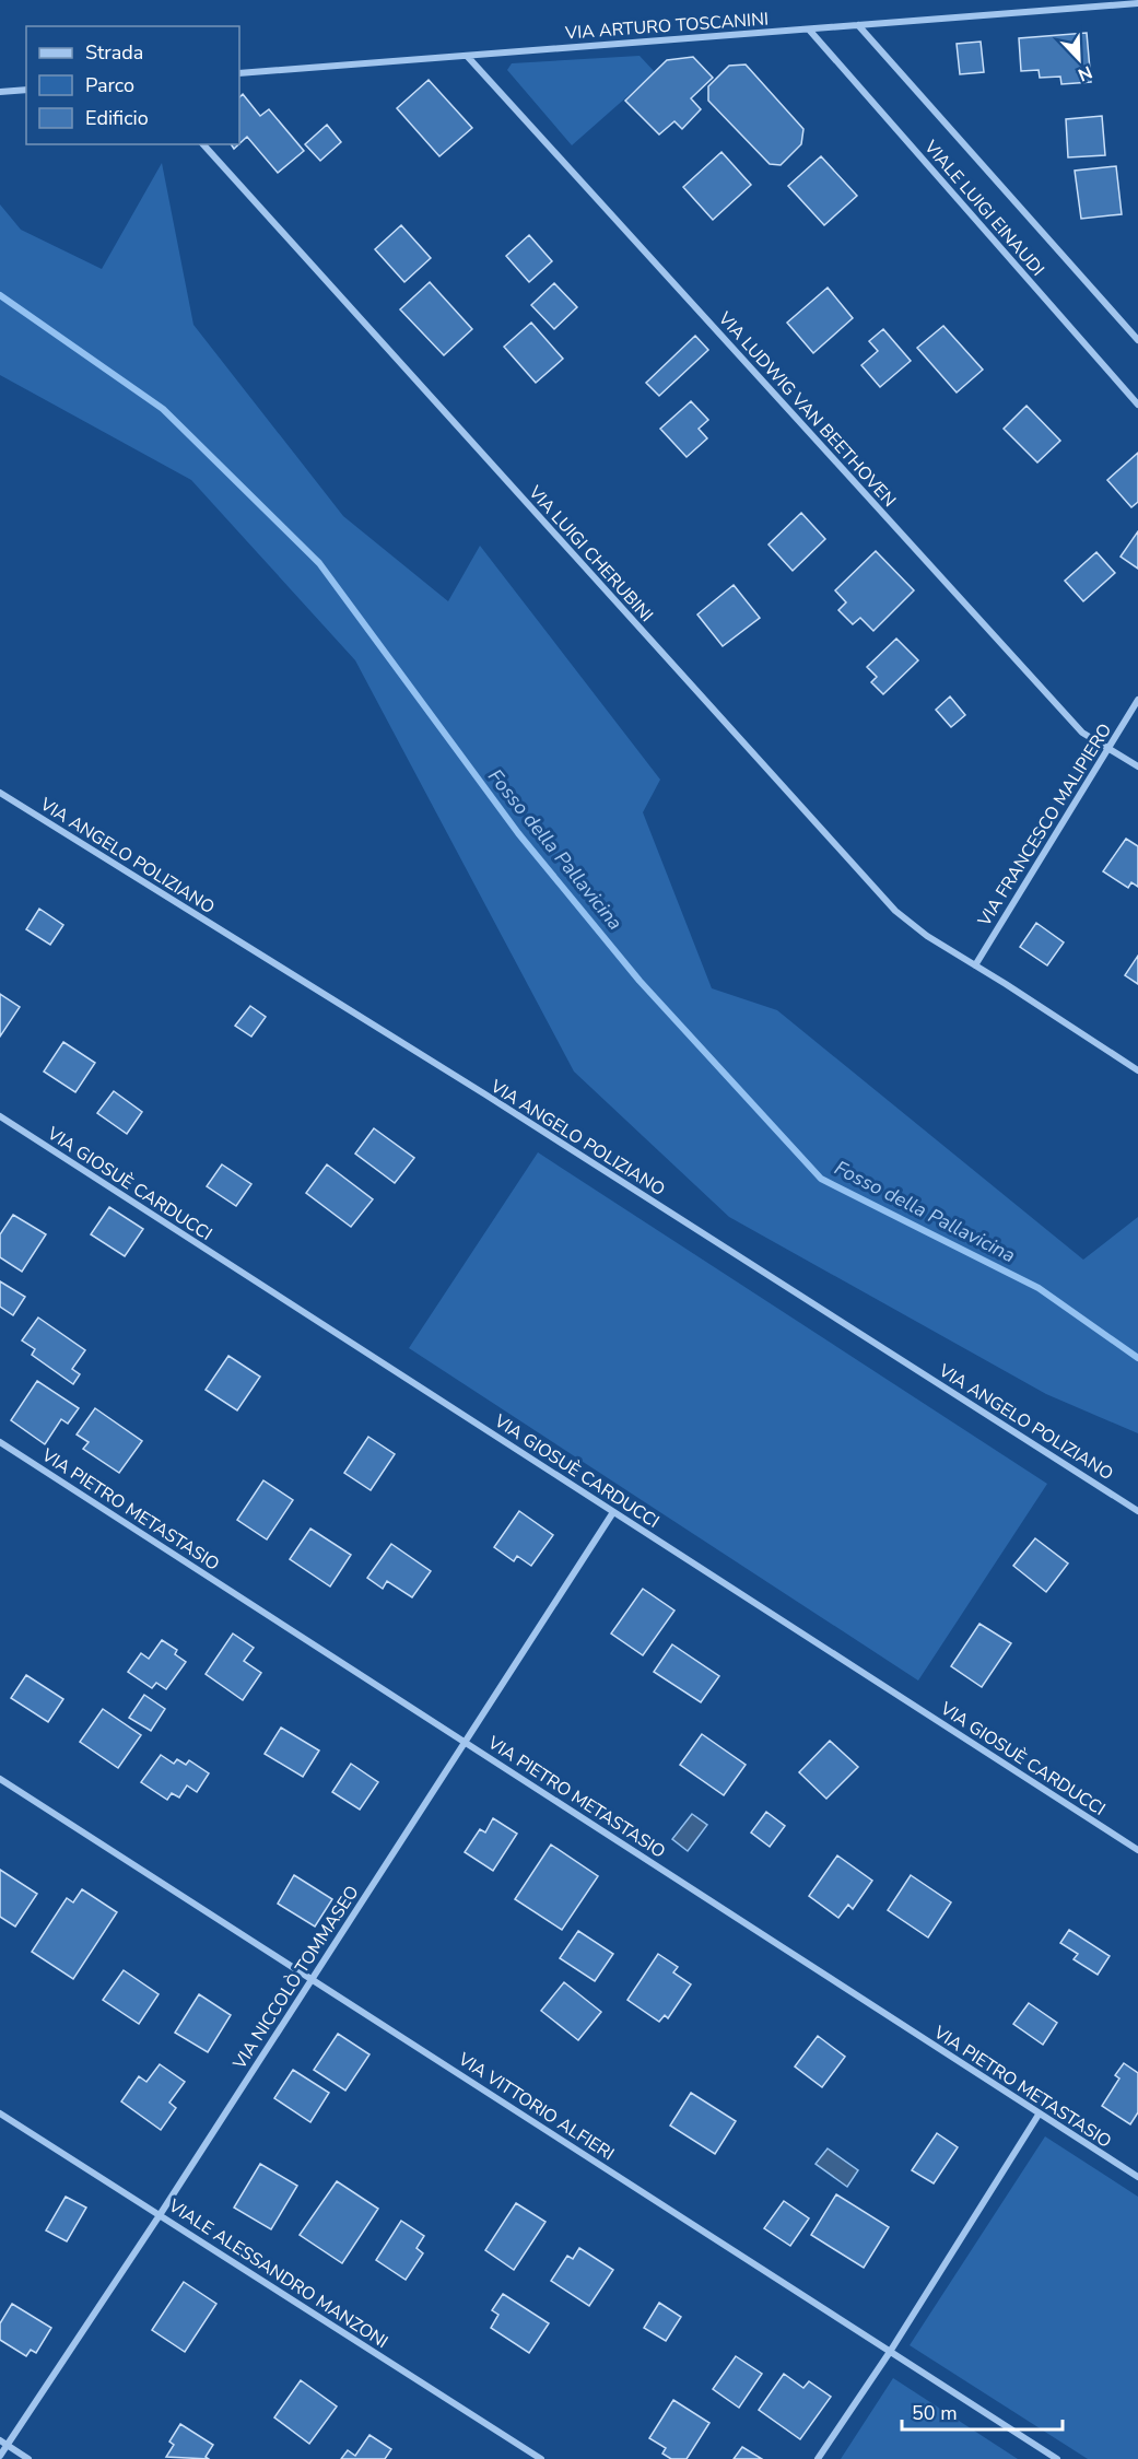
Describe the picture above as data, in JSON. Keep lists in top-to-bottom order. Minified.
{"streets":{"street":["VIA ARTURO TOSCANINI","VIALE LUIGI EINAUDI","VIA LUDWIG VAN BEETHOVEN","VIA LUIGI CHERUBINI","VIA FRANCESCO MALIPIERO","VIA ANGELO POLIZIANO","VIA GIOSUÈ CARDUCCI","VIA PIETRO METASTASIO","VIA NICCOLÒ TOMMASEO","VIA VITTORIO ALFIERI","VIALE ALESSANDRO MANZONI"]},"crossings":[["VIA ARTURO TOSCANINI","VIALE LUIGI EINAUDI"],["VIA ARTURO TOSCANINI","VIA LUDWIG VAN BEETHOVEN"],["VIA LUDWIG VAN BEETHOVEN","VIA FRANCESCO MALIPIERO"],["VIA LUIGI CHERUBINI","VIA FRANCESCO MALIPIERO"],["VIA GIOSUÈ CARDUCCI","VIA NICCOLÒ TOMMASEO"],["VIA PIETRO METASTASIO","VIA NICCOLÒ TOMMASEO"],["VIA NICCOLÒ TOMMASEO","VIA VITTORIO ALFIERI"],["VIA NICCOLÒ TOMMASEO","VIALE ALESSANDRO MANZONI"]],"water":["Fosso della Pallavicina"],"legend":["Strada","Parco","Edificio"],"scale_bar":"50 m","north":"bottom right"}
